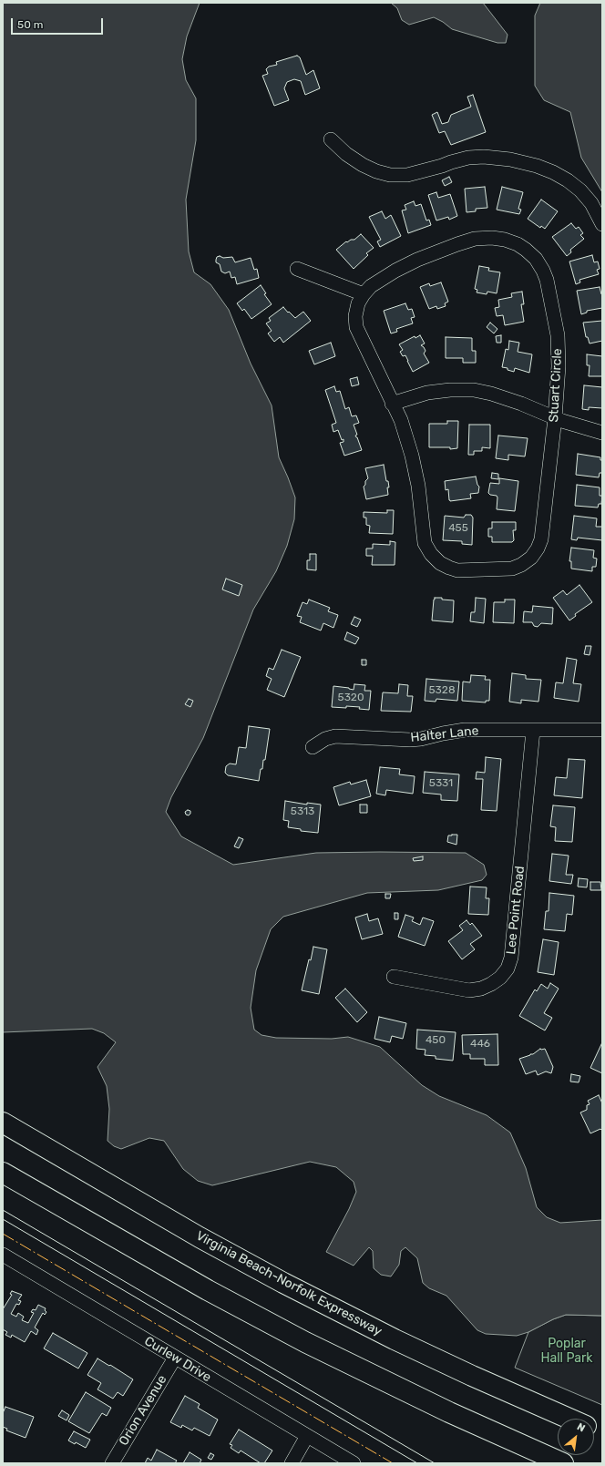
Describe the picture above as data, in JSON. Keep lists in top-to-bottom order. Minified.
{"streets":{"highway":["Virginia Beach-Norfolk Expressway"],"street":["Stuart Circle","Halter Lane","Lee Point Road","Curlew Drive","Orion Avenue"]},"crossings":[["Halter Lane","Lee Point Road"],["Curlew Drive","Orion Avenue"]],"parks":["Poplar Hall Park"],"house_numbers":["455","5328","5320","5331","5313","450","446"],"scale_bar":"50 m","north":"top right"}
